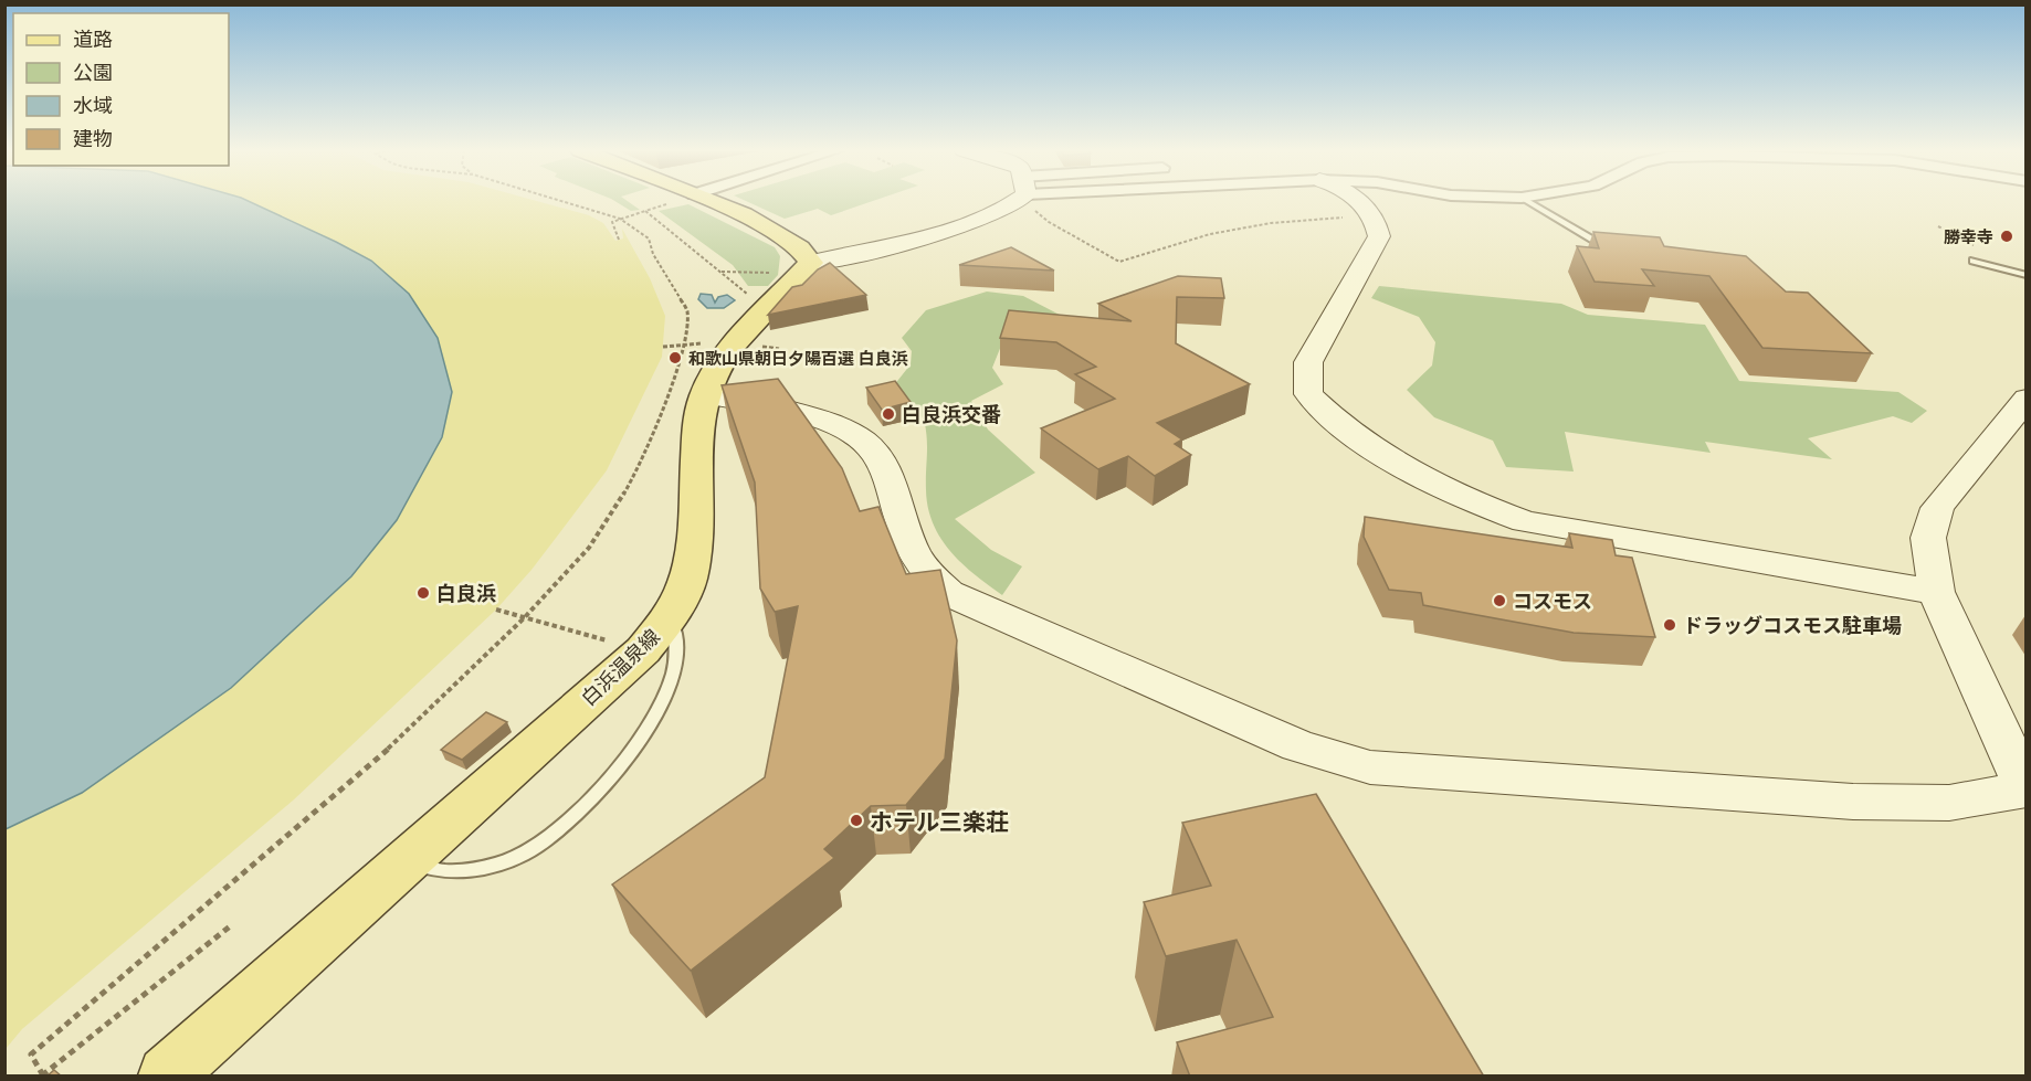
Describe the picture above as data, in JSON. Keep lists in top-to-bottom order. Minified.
{"streets":{"main road":["白浜温泉線"]},"places":["勝幸寺","和歌山県朝日夕陽百選 白良浜","白良浜交番","白良浜","コスモス","ドラッグコスモス駐車場","ホテル三楽荘"],"legend":["道路","公園","水域","建物"]}
